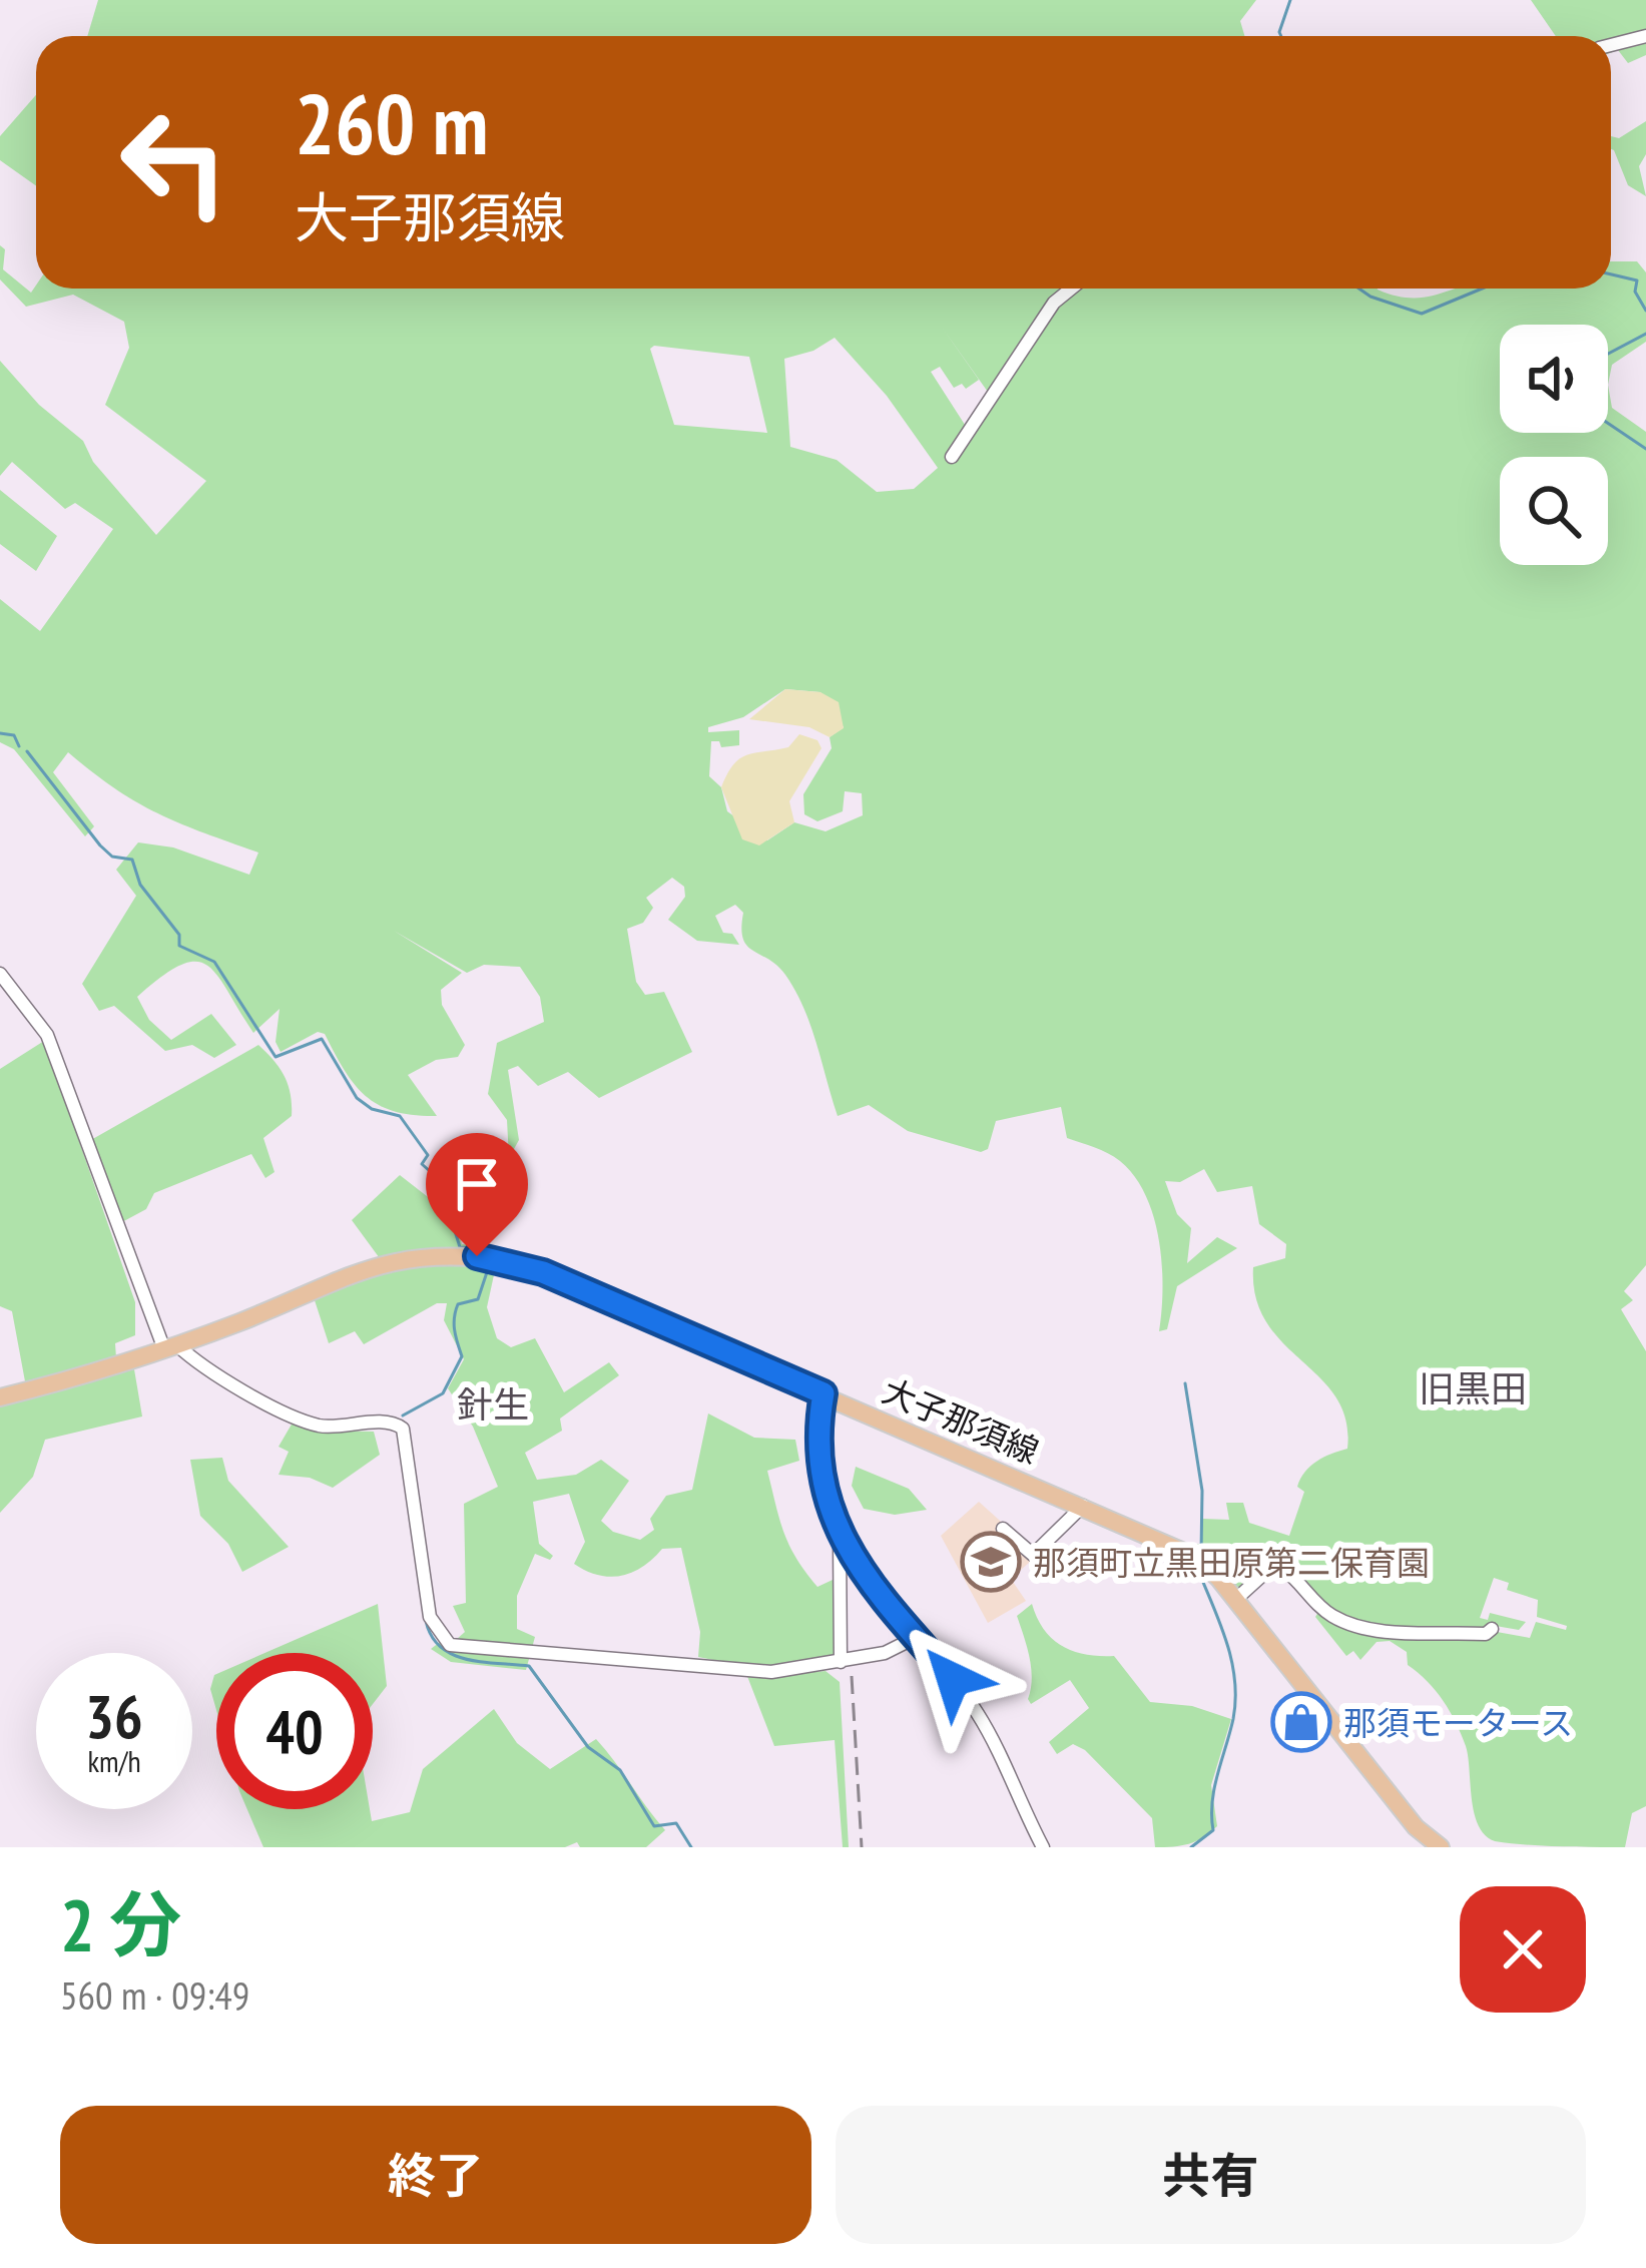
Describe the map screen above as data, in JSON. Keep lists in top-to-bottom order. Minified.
{"streets":{"main road":["大子那須線"]},"districts":["旧黒田","針生"],"places":{"school or university":["那須町立黒田原第二保育園"],"shop":["那須モータース"]},"page":{"turn":["260 m","大子那須線"],"speed":"36 km/h","limit":"40","heading":["2 分","560 m · 09:49"],"buttons":["終了","共有"]}}
